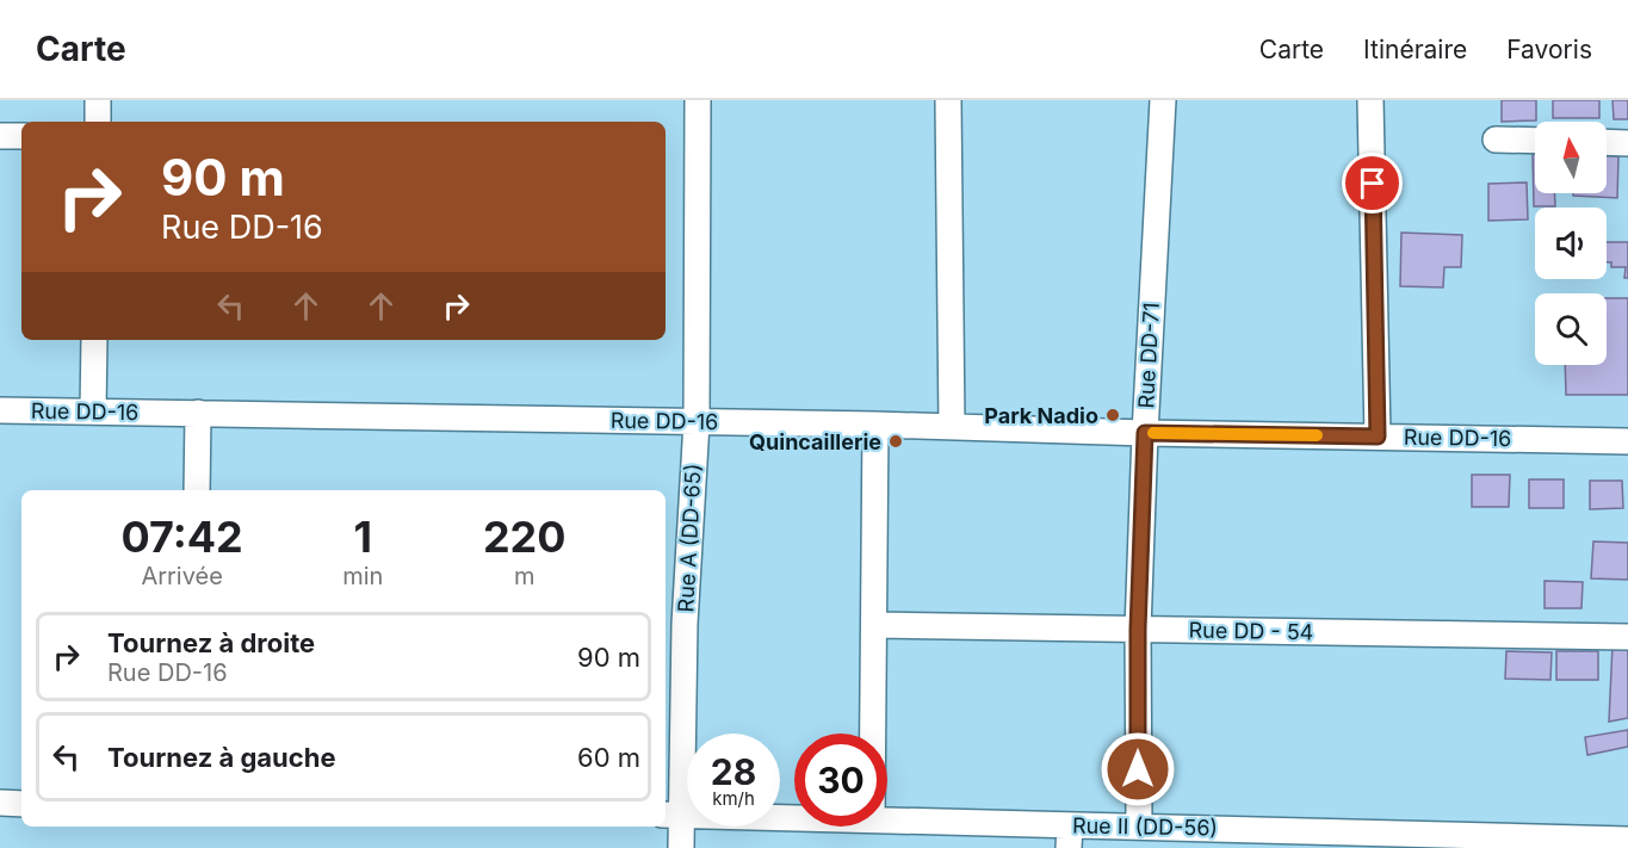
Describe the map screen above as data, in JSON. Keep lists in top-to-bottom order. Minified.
{"streets":{"street":["Rue DD-71","Rue DD-16","Rue A (DD-65)","Rue DD - 54","Rue II (DD-56)"]},"crossings":[["Rue DD-71","Rue DD-16"],["Rue DD-71","Rue DD - 54"],["Rue DD-71","Rue II (DD-56)"],["Rue DD-16","Rue A (DD-65)"],["Rue A (DD-65)","Rue II (DD-56)"]],"places":["Park Nadio","Quincaillerie"],"north":"top","page":{"header":"Carte","nav":["Carte","Itinéraire","Favoris"],"turn":["90 m","Rue DD-16"],"eta":["07:42","Arrivée","1","min","220","m"],"list":[{"name":"Tournez à droite","note":"Rue DD-16","value":"90 m"},{"name":"Tournez à gauche","value":"60 m"}],"speed":"28 km/h","limit":"30"}}
